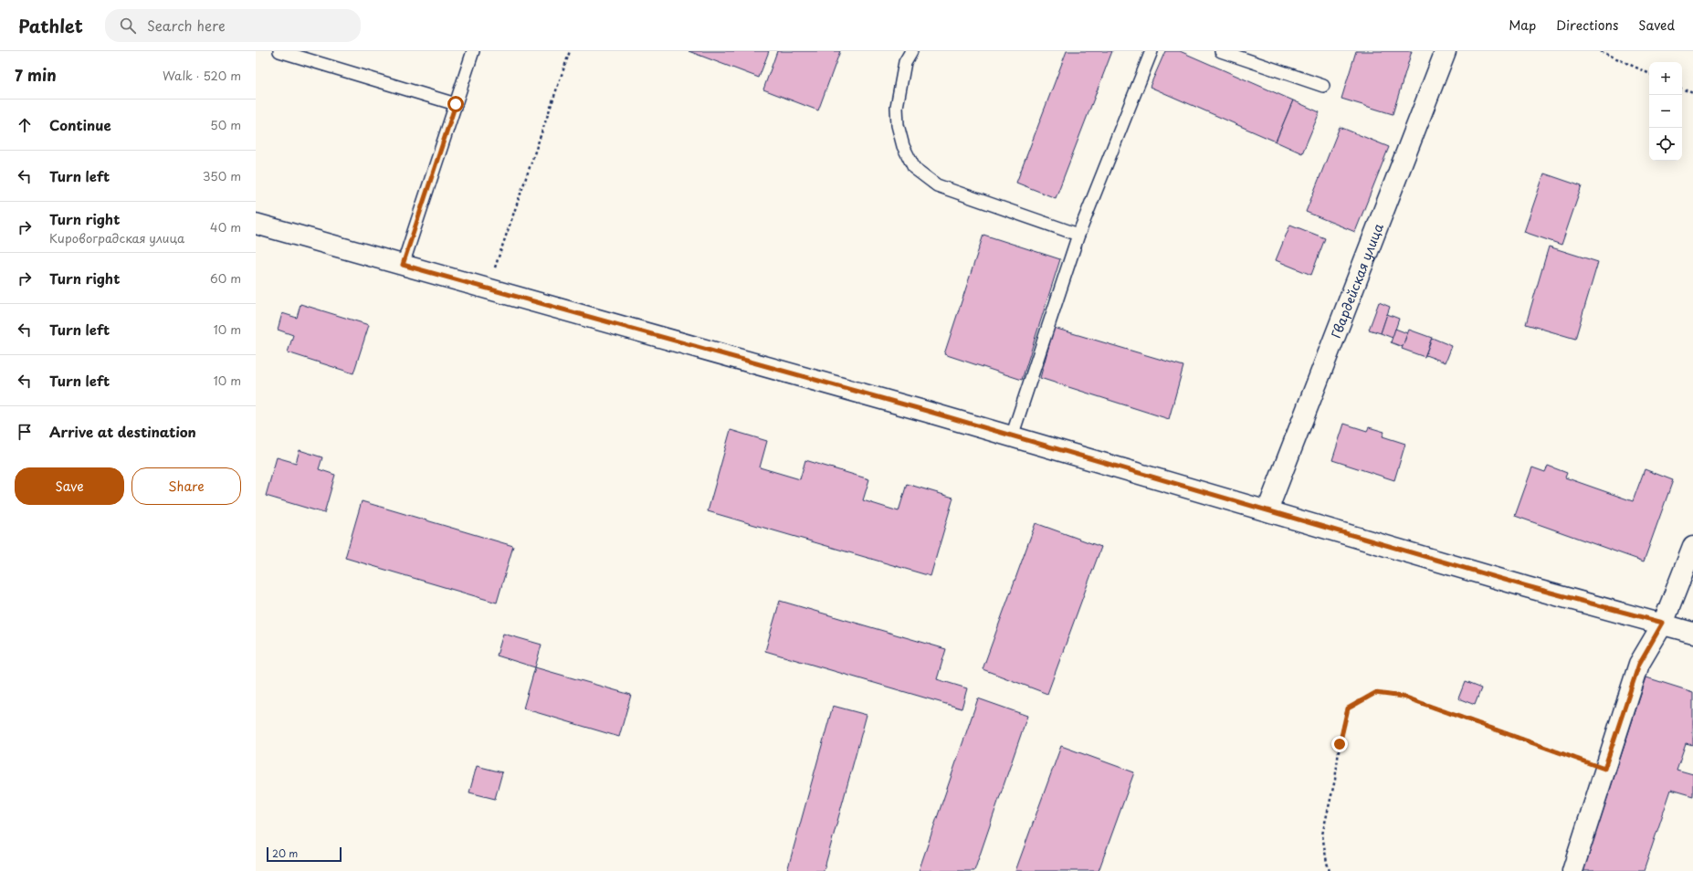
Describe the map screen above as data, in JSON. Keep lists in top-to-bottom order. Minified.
{"streets":{"main road":["Гвардейская улица"]},"scale_bar":"20 m","page":{"header":"Pathlet","search":"Search here","nav":["Map","Directions","Saved"],"heading":["7 min","Walk · 520 m"],"map_buttons":["+","−"],"list":[["Continue","50 m"],["Turn left","350 m"],["Turn right","Кировоградская улица","40 m"],["Turn right","60 m"],["Turn left","10 m"],["Turn left","10 m"],"Arrive at destination"],"buttons":["Save","Share"],"scale":"20 m"}}
